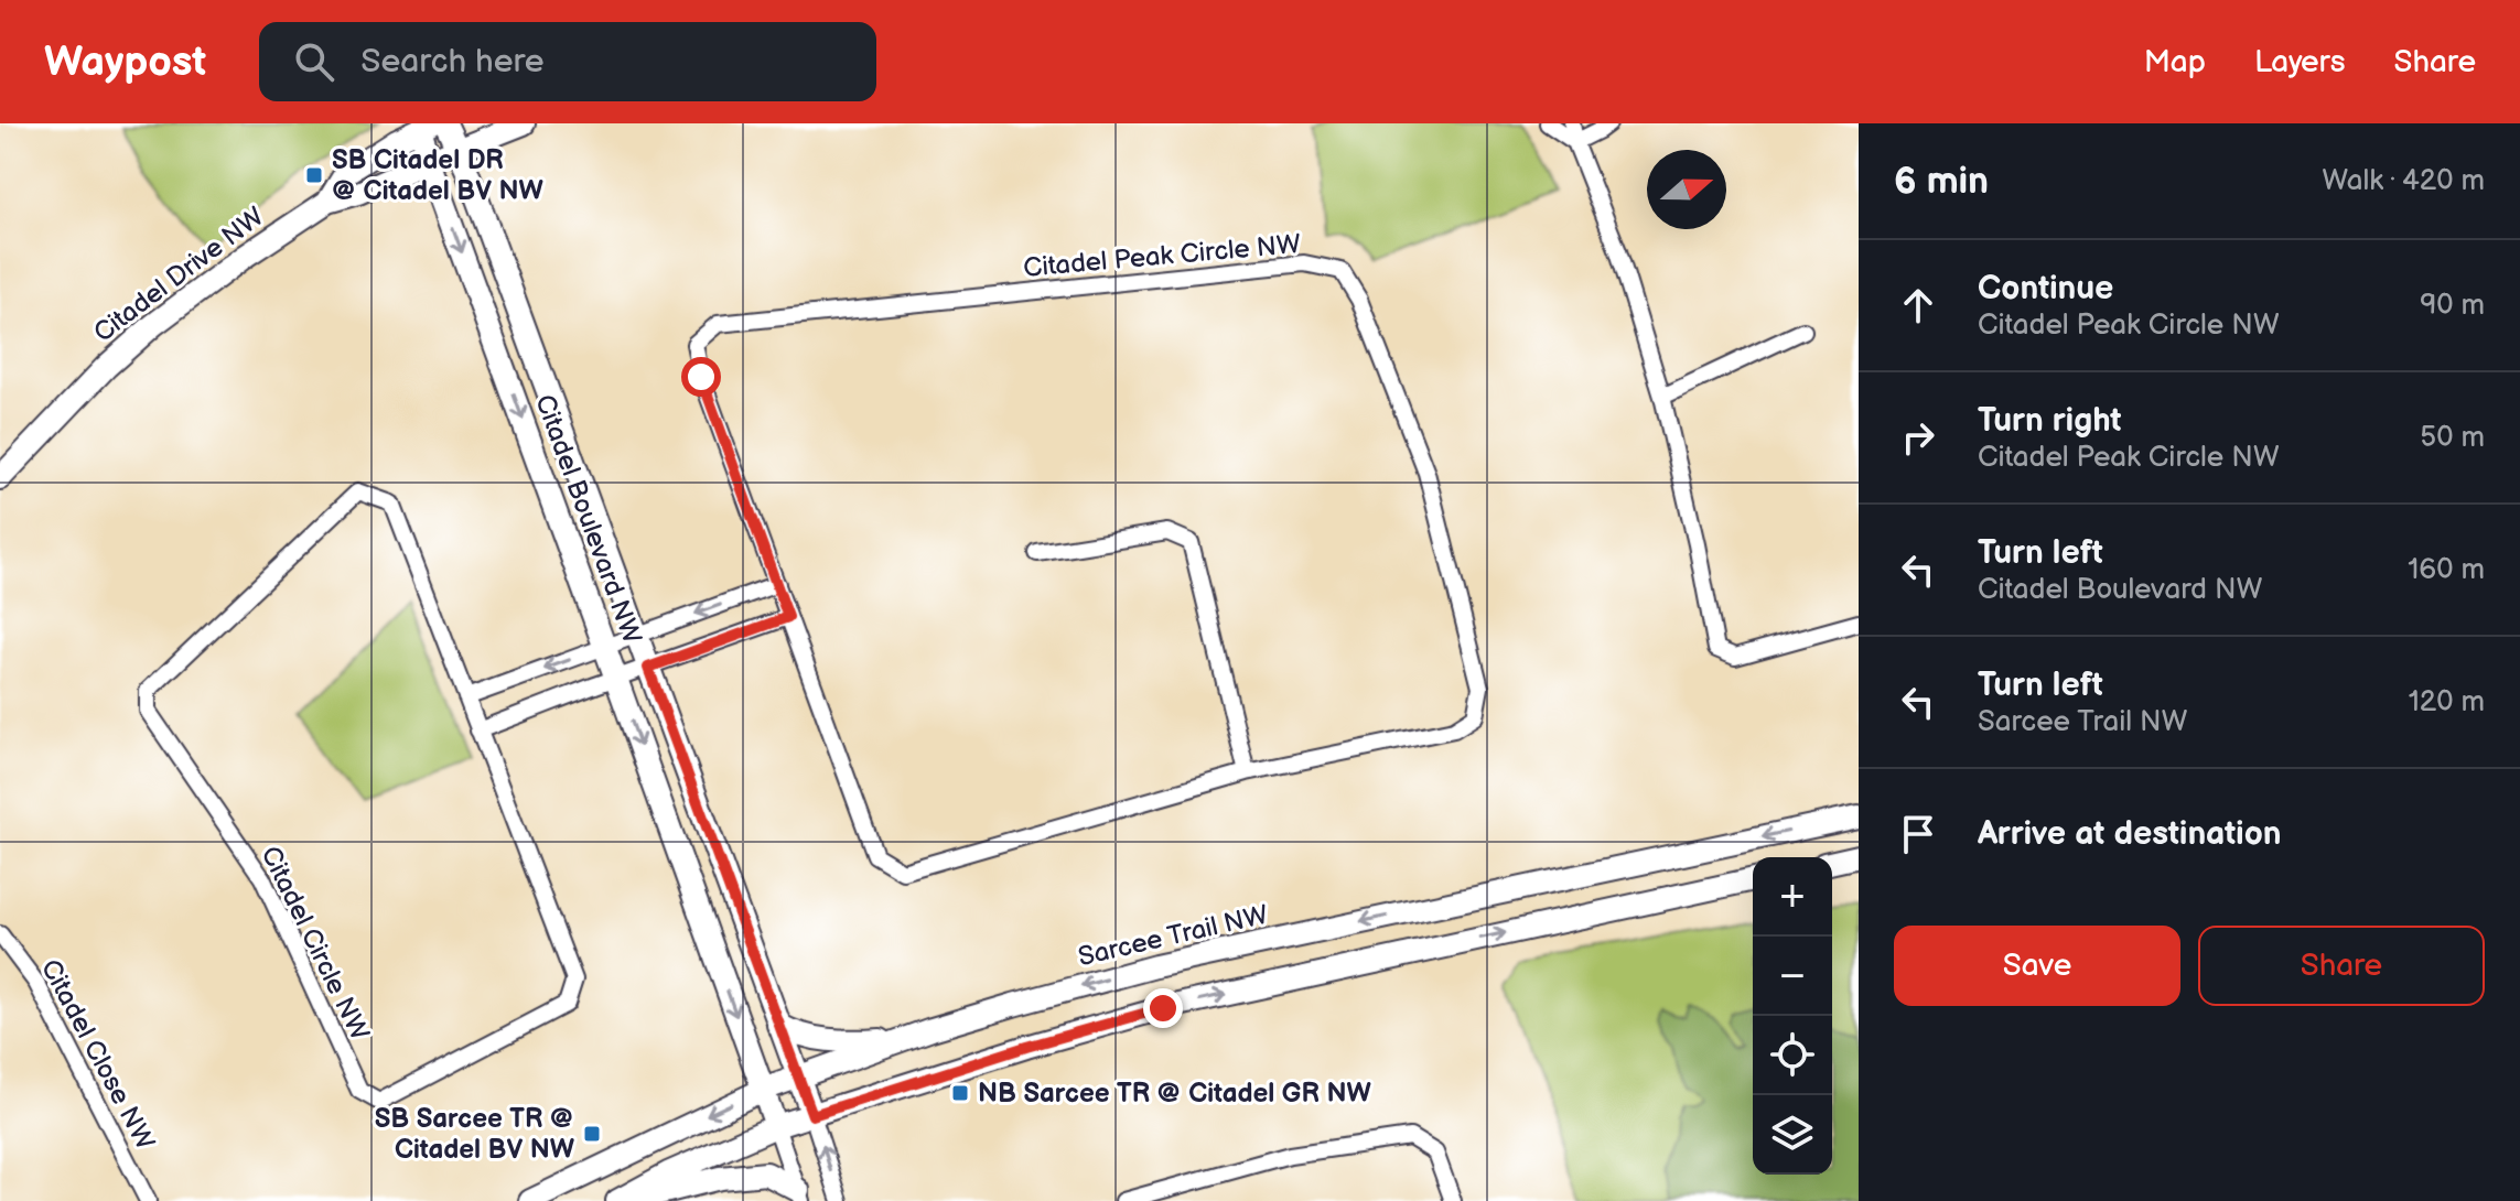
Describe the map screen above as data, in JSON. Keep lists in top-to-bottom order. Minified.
{"streets":{"main road":["Citadel Drive NW","Citadel Boulevard NW","Sarcee Trail NW"],"street":["Citadel Peak Circle NW","Citadel Circle NW","Citadel Close NW"]},"crossings":[["Citadel Drive NW","Citadel Boulevard NW"],["Citadel Boulevard NW","Sarcee Trail NW"]],"places":{"transit":["SB Citadel DR @ Citadel BV NW","NB Sarcee TR @ Citadel GR NW","SB Sarcee TR @ Citadel BV NW"]},"north":"right","page":{"header":"Waypost","search":"Search here","nav":["Map","Layers","Share"],"heading":["6 min","Walk · 420 m"],"list":[["Continue","Citadel Peak Circle NW","90 m"],["Turn right","Citadel Peak Circle NW","50 m"],["Turn left","Citadel Boulevard NW","160 m"],["Turn left","Sarcee Trail NW","120 m"],"Arrive at destination"],"map_buttons":["+","−"],"buttons":["Save","Share"]}}
